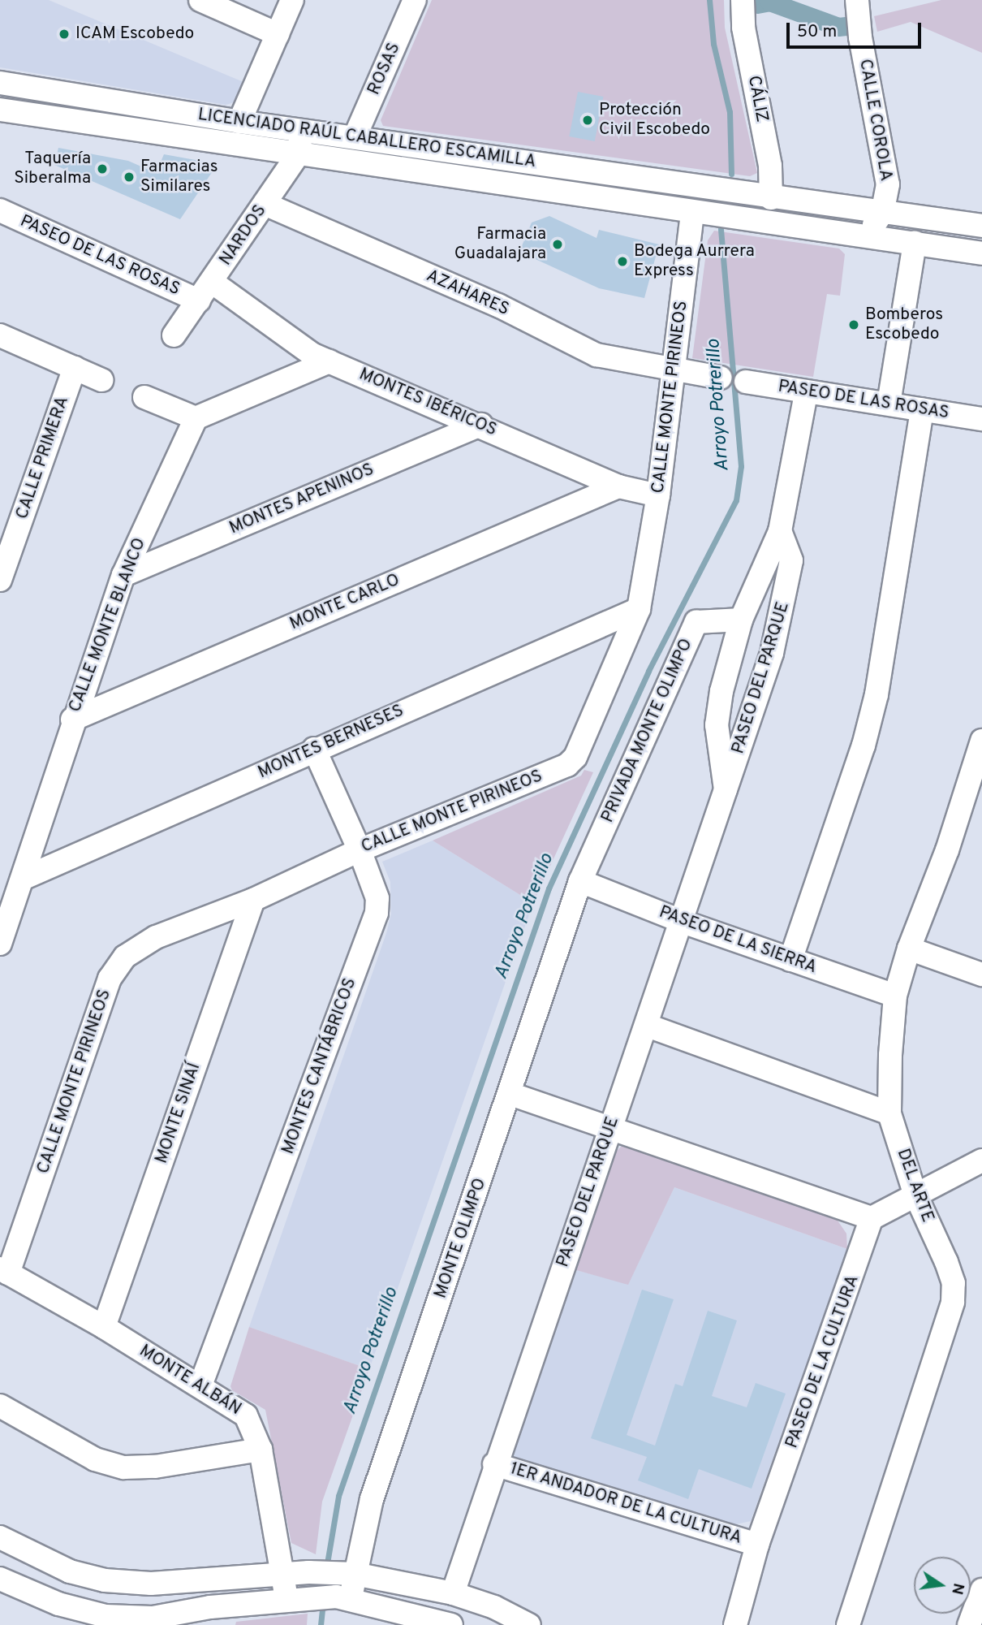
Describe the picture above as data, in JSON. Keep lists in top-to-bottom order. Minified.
{"streets":{"street":["ROSAS","CÁLIZ","CALLE COROLA","LICENCIADO RAÚL CABALLERO ESCAMILLA","NARDOS","PASEO DE LAS ROSAS","AZAHARES","CALLE MONTE PIRINEOS","MONTES IBÉRICOS","CALLE PRIMERA","MONTES APENINOS","MONTE CARLO","CALLE MONTE BLANCO","PASEO DEL PARQUE","PRIVADA MONTE OLIMPO","MONTES BERNESES","PASEO DE LA SIERRA","MONTES CANTÁBRICOS","MONTE SINAÍ","DEL ARTE","MONTE OLIMPO","PASEO DE LA CULTURA","MONTE ALBÁN","1ER ANDADOR DE LA CULTURA"]},"crossings":[["ROSAS","LICENCIADO RAÚL CABALLERO ESCAMILLA"],["CÁLIZ","LICENCIADO RAÚL CABALLERO ESCAMILLA"],["CALLE COROLA","LICENCIADO RAÚL CABALLERO ESCAMILLA"],["LICENCIADO RAÚL CABALLERO ESCAMILLA","NARDOS"],["LICENCIADO RAÚL CABALLERO ESCAMILLA","CALLE MONTE PIRINEOS"],["NARDOS","PASEO DE LAS ROSAS"],["NARDOS","AZAHARES"],["NARDOS","MONTES IBÉRICOS"],["PASEO DE LAS ROSAS","MONTES IBÉRICOS"],["PASEO DE LAS ROSAS","PASEO DEL PARQUE"],["AZAHARES","CALLE MONTE PIRINEOS"],["CALLE MONTE PIRINEOS","MONTES IBÉRICOS"],["CALLE MONTE PIRINEOS","MONTES BERNESES"],["CALLE MONTE PIRINEOS","MONTES CANTÁBRICOS"],["CALLE MONTE PIRINEOS","MONTE SINAÍ"],["CALLE MONTE PIRINEOS","MONTE ALBÁN"],["MONTES IBÉRICOS","MONTES APENINOS"],["MONTES IBÉRICOS","MONTE CARLO"],["MONTES APENINOS","CALLE MONTE BLANCO"],["MONTE CARLO","CALLE MONTE BLANCO"],["CALLE MONTE BLANCO","MONTES BERNESES"],["PASEO DEL PARQUE","PRIVADA MONTE OLIMPO"],["PASEO DEL PARQUE","PASEO DE LA SIERRA"],["PASEO DEL PARQUE","1ER ANDADOR DE LA CULTURA"],["PRIVADA MONTE OLIMPO","PASEO DE LA SIERRA"],["PRIVADA MONTE OLIMPO","MONTE OLIMPO"],["MONTES BERNESES","MONTES CANTÁBRICOS"],["PASEO DE LA SIERRA","DEL ARTE"],["PASEO DE LA SIERRA","MONTE OLIMPO"],["MONTES CANTÁBRICOS","MONTE ALBÁN"],["MONTE SINAÍ","MONTE ALBÁN"],["PASEO DE LA CULTURA","1ER ANDADOR DE LA CULTURA"]],"water":["Arroyo Potrerillo"],"places":["ICAM Escobedo","Protección Civil Escobedo","Taquería Siberalma","Farmacias Similares","Farmacia Guadalajara","Bodega Aurrera Express","Bomberos Escobedo"],"scale_bar":"50 m","north":"right"}
